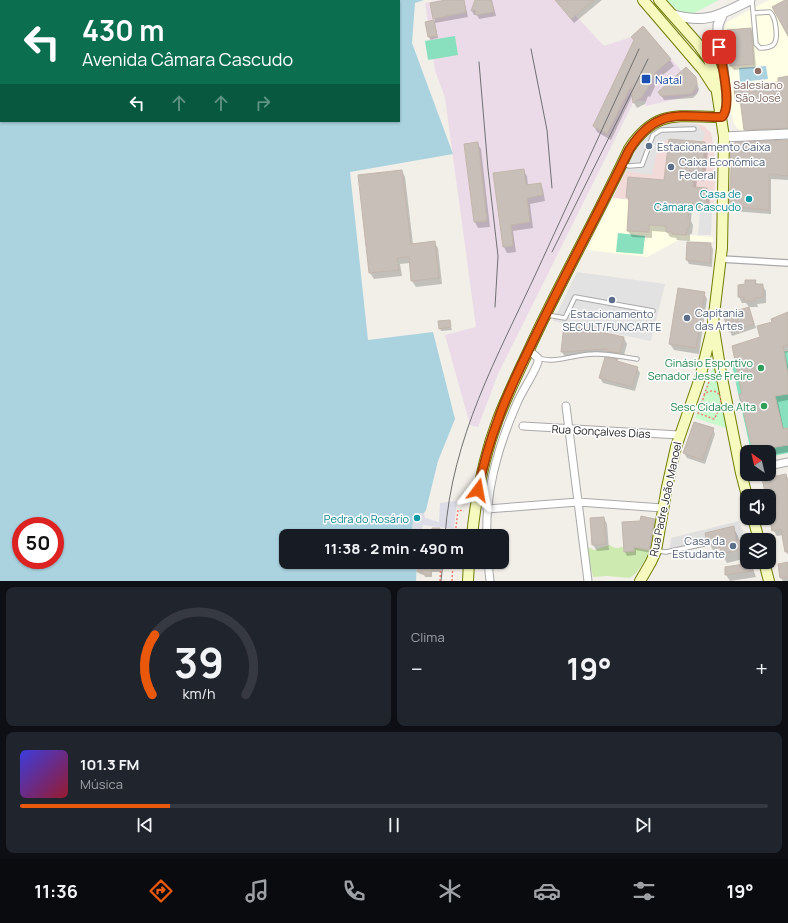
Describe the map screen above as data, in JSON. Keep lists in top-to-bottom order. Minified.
{"streets":{"main road":["Rua Padre João Manoel"],"street":["Rua Gonçalves Dias"]},"crossings":[["Rua Gonçalves Dias","Rua Padre João Manoel"]],"places":{"other":["Salesiano São José","Estacionamento Caixa","Caixa Econômica Federal","Casa de Câmara Cascudo","Estacionamento SECULT/FUNCARTE","Capitania das Artes","Ginásio Esportivo Senador Jessé Freire","Sesc Cidade Alta","Pedra do Rosário","Casa da Estudante"],"transit":["Natal"]},"north":"top left","page":{"turn":["430 m","Avenida Câmara Cascudo"],"limit":"50","trip":"11:38 · 2 min · 490 m","tile":"Clima","heat":["−","19°","+"],"song":["101.3 FM","Música"],"tabs":["11:36","19°"],"gauge":["39","km/h"]}}
